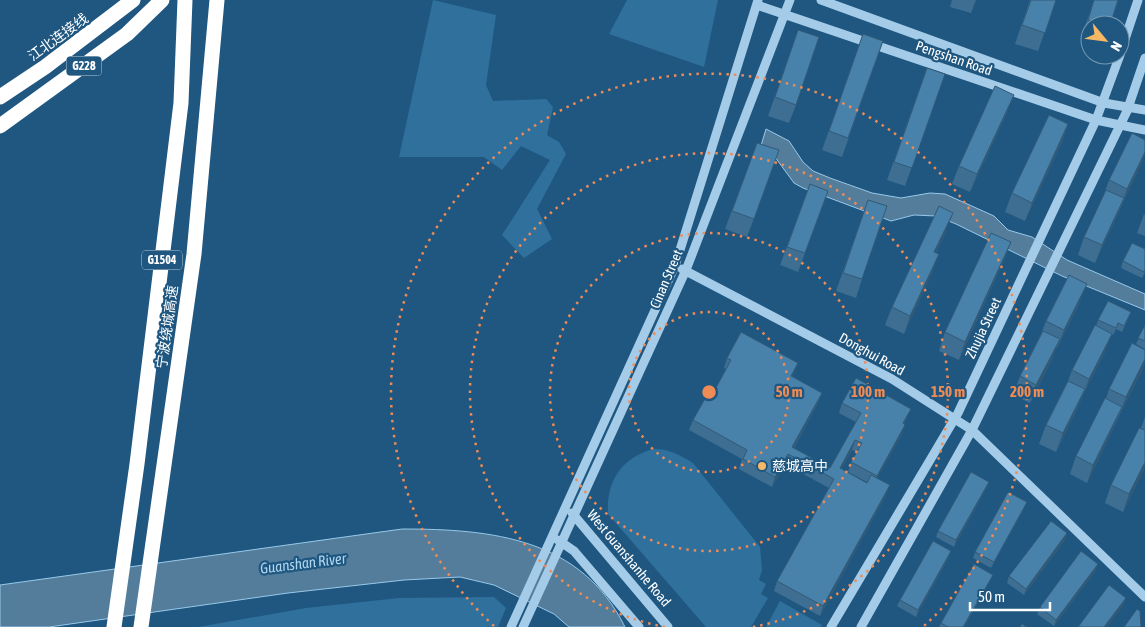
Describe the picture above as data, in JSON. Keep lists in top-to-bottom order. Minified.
{"streets":{"highway":["江北连接线","G228","G1504","宁波绕城高速"],"street":["Pengshan Road","Cinan Street","Zhujia Street","Donghui Road","West Guanshanhe Road"]},"crossings":[["Pengshan Road","Cinan Street"],["Pengshan Road","Zhujia Street"],["Cinan Street","Donghui Road"],["Cinan Street","West Guanshanhe Road"],["Zhujia Street","Donghui Road"]],"water":["Guanshan River"],"places":["慈城高中"],"scale_bar":"50 m","north":"bottom right","rings":["50 m","100 m","150 m","200 m"]}
